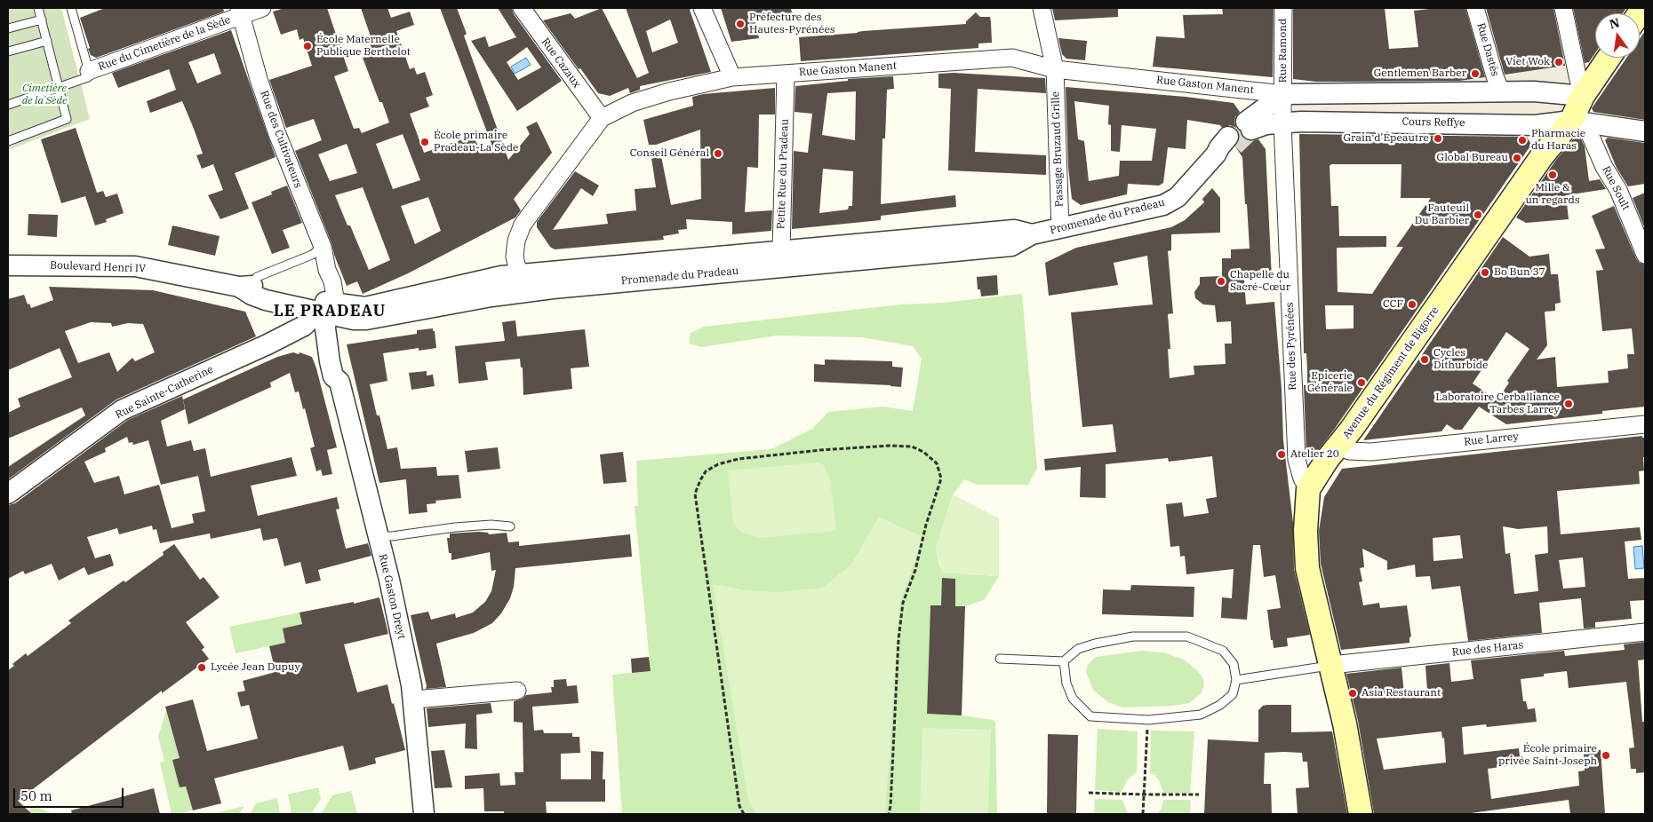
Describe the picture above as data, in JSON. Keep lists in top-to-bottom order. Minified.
{"streets":{"main road":["Avenue du Régiment de Bigorre"],"street":["Rue du Cimetière de la Sède","Rue Dastés","Rue Ramond","Rue Cazaux","Rue Gaston Manent","Cours Reffye","Rue des Cultivateurs","Passage Bruzaud Grille","Petite Rue du Pradeau","Rue Soult","Promenade du Pradeau","Boulevard Henri IV","Rue des Pyrénées","Rue Sainte-Catherine","Rue Larrey","Rue Gaston Dreyt","Rue des Haras"]},"crossings":[["Rue du Cimetière de la Sède","Rue des Cultivateurs"],["Rue Ramond","Rue Gaston Manent"],["Rue Ramond","Rue des Pyrénées"],["Rue Cazaux","Rue Gaston Manent"],["Rue Gaston Manent","Passage Bruzaud Grille"],["Rue Gaston Manent","Petite Rue du Pradeau"],["Rue Gaston Manent","Promenade du Pradeau"],["Rue Gaston Manent","Rue des Pyrénées"],["Cours Reffye","Rue Soult"],["Cours Reffye","Rue des Pyrénées"],["Cours Reffye","Avenue du Régiment de Bigorre"],["Rue des Cultivateurs","Promenade du Pradeau"],["Rue des Cultivateurs","Boulevard Henri IV"],["Rue des Cultivateurs","Rue Sainte-Catherine"],["Rue des Cultivateurs","Rue Gaston Dreyt"],["Passage Bruzaud Grille","Promenade du Pradeau"],["Petite Rue du Pradeau","Promenade du Pradeau"],["Rue Soult","Avenue du Régiment de Bigorre"],["Promenade du Pradeau","Boulevard Henri IV"],["Promenade du Pradeau","Rue Sainte-Catherine"],["Promenade du Pradeau","Rue Gaston Dreyt"],["Boulevard Henri IV","Rue Sainte-Catherine"],["Boulevard Henri IV","Rue Gaston Dreyt"],["Rue des Pyrénées","Avenue du Régiment de Bigorre"],["Avenue du Régiment de Bigorre","Rue Larrey"],["Avenue du Régiment de Bigorre","Rue des Haras"],["Rue Sainte-Catherine","Rue Gaston Dreyt"]],"districts":["LE PRADEAU"],"parks":["Cimetière de la Sède"],"places":["Préfecture des Hautes-Pyrénées","École Maternelle Publique Berthelot","Viet Wok","Gentlemen Barber","Grain d’Épeautre","Pharmacie du Haras","École primaire Pradeau-La Sède","Conseil Général","Global Bureau","Mille & un regards","Fauteuil Du Barbier","Bo Bun 37","Chapelle du Sacré-Cœur","CCF","Cycles Dithurbide","Epicerie Générale","Laboratoire Cerballiance Tarbes Larrey","Atelier 20","Lycée Jean Dupuy","Asia Restaurant","École primaire privée Saint-Joseph"],"scale_bar":"50 m","north":"top"}
